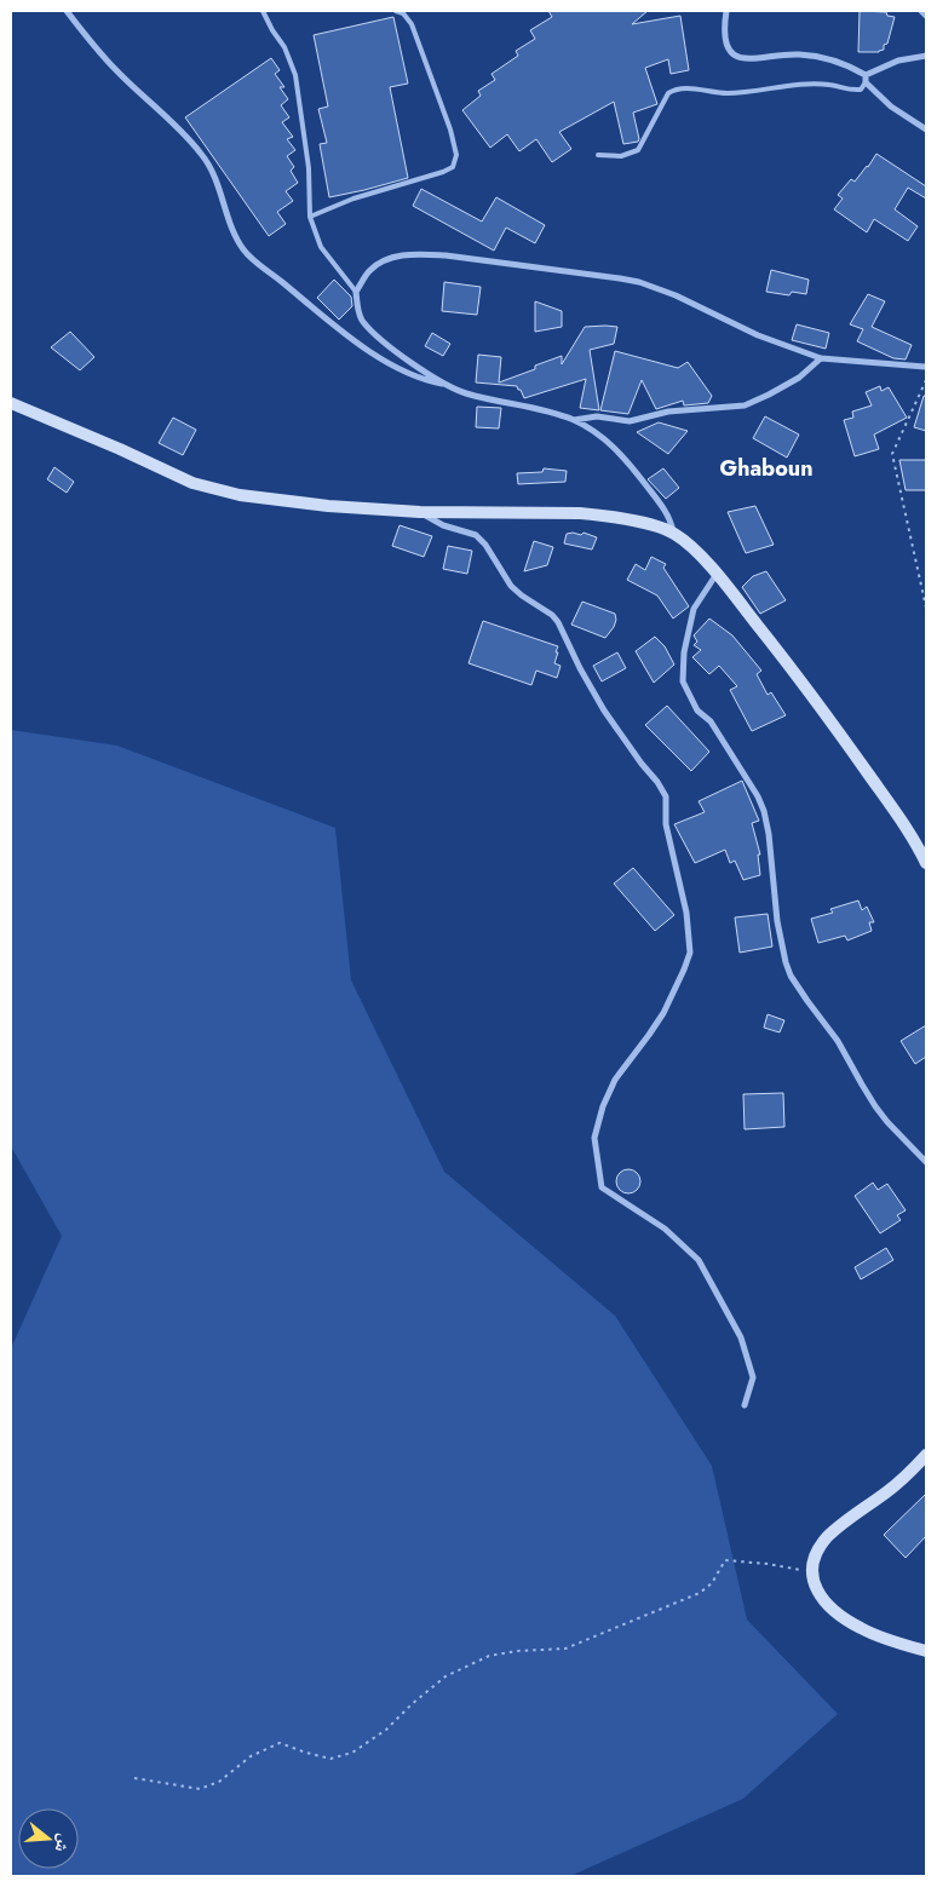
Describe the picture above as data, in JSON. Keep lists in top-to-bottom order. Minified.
{"districts":["Ghaboun"],"north":"right"}
